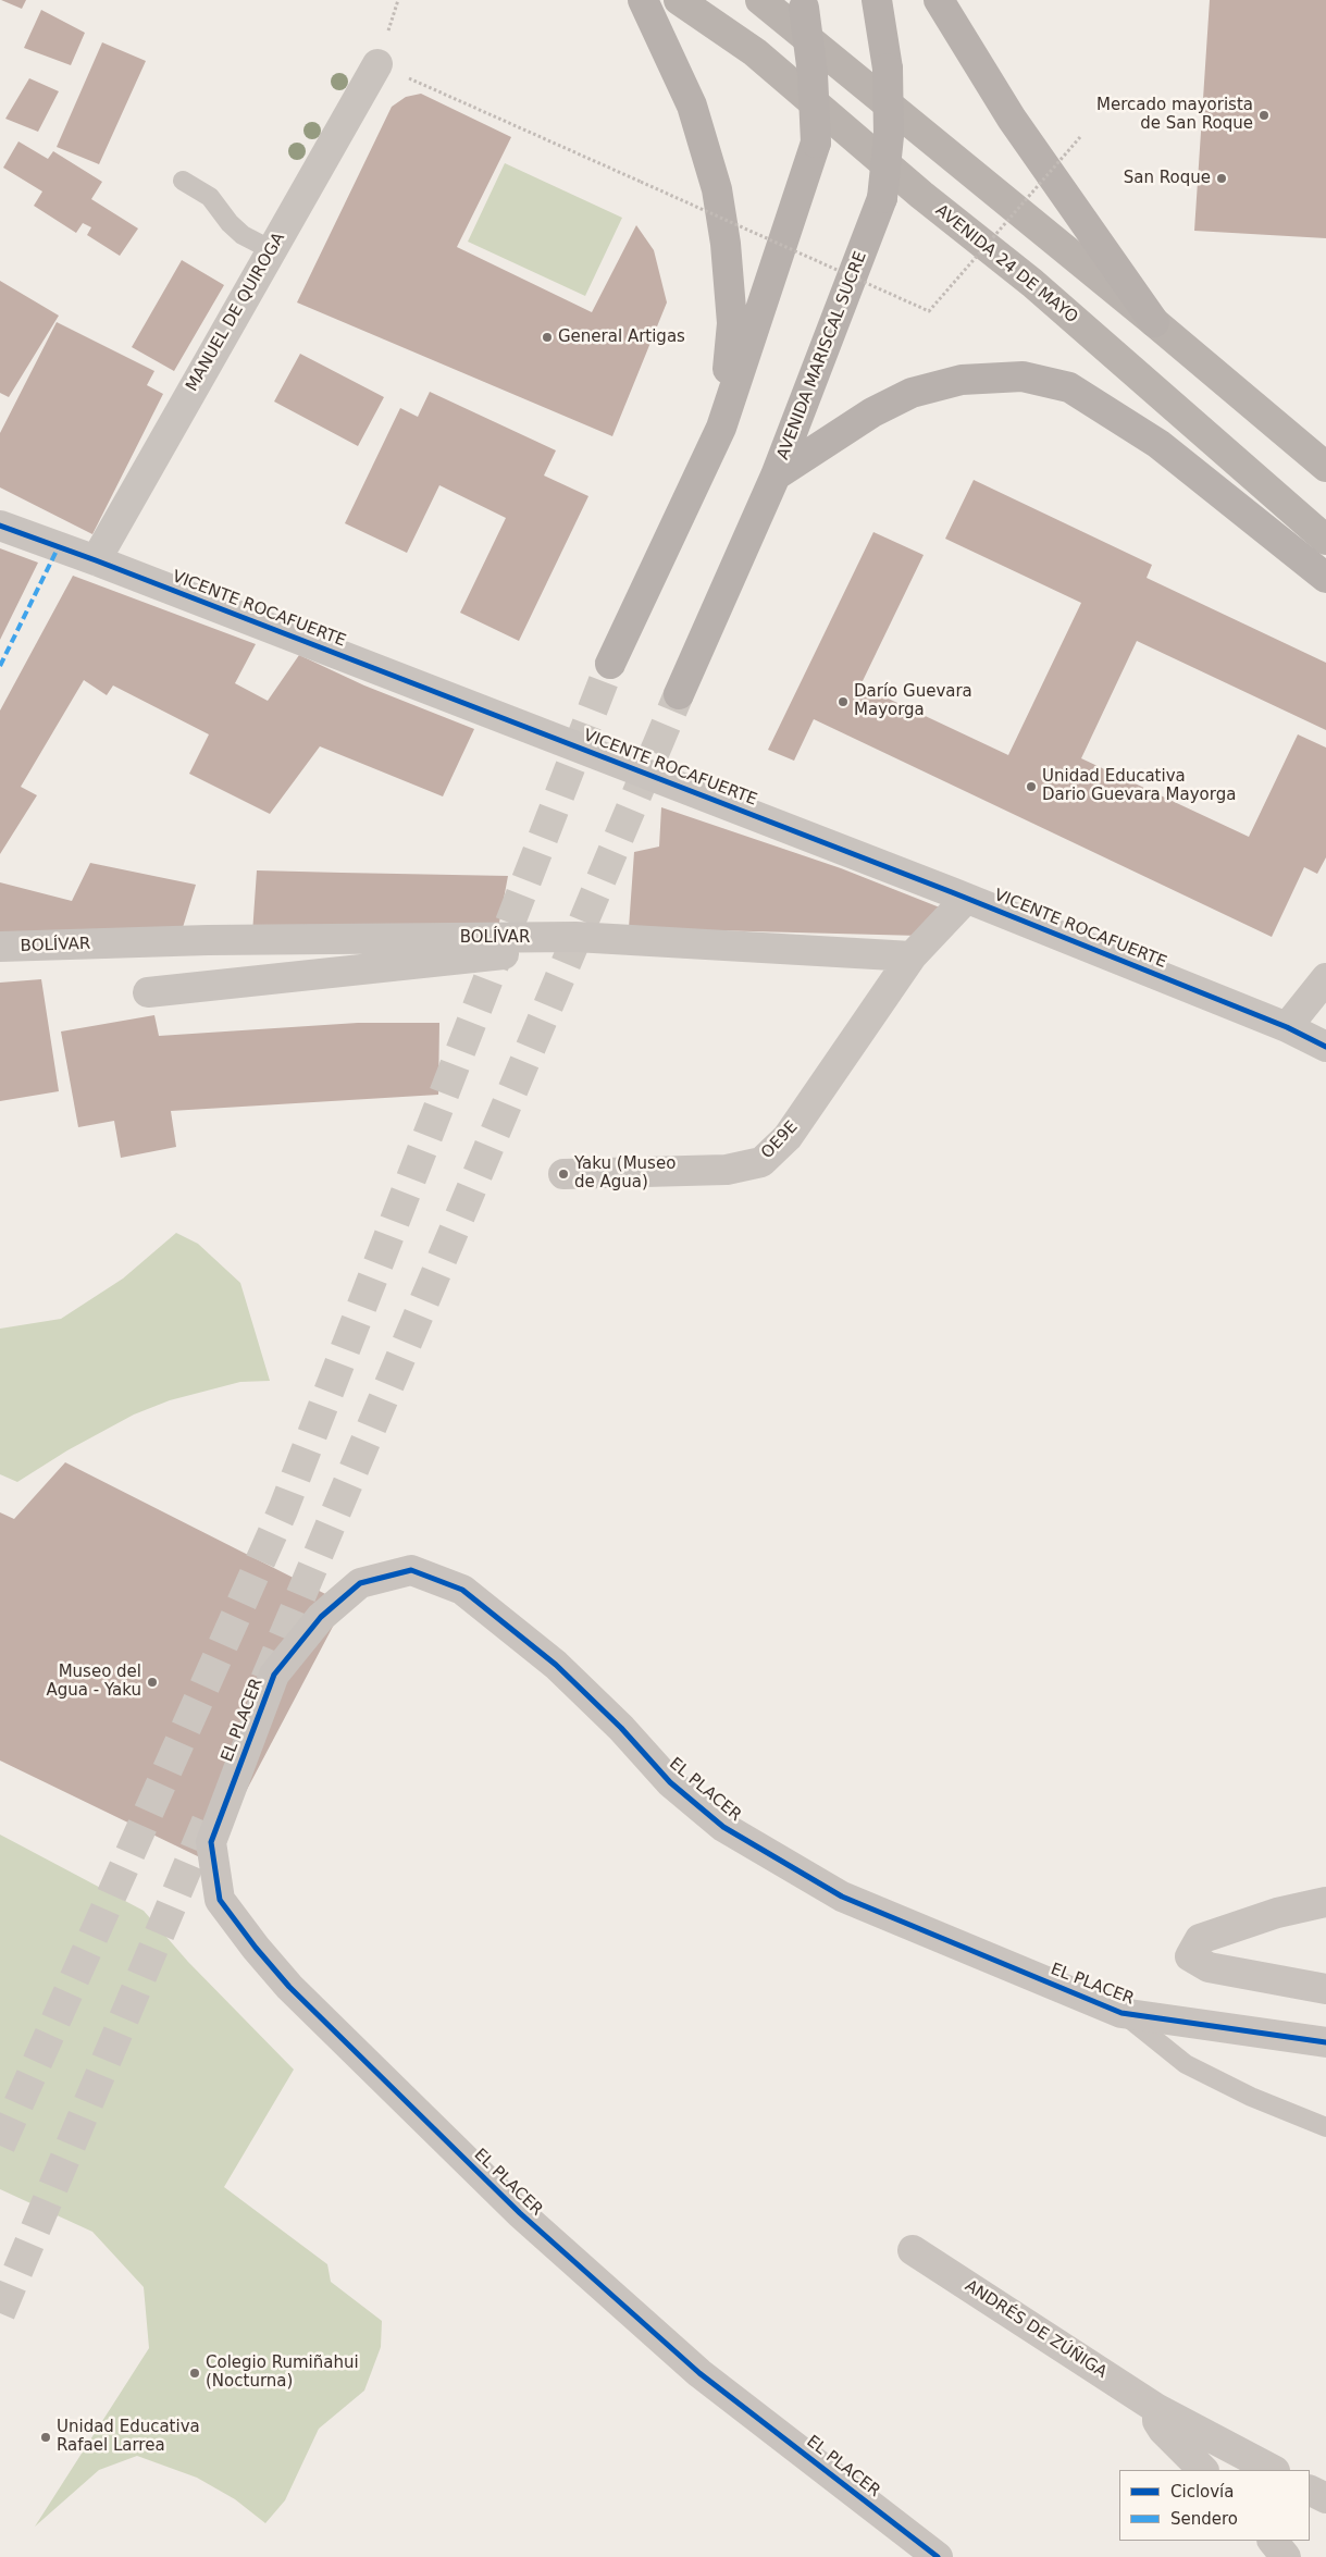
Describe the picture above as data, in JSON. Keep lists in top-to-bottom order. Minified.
{"streets":{"main road":["AVENIDA 24 DE MAYO","AVENIDA MARISCAL SUCRE"],"street":["MANUEL DE QUIROGA","VICENTE ROCAFUERTE","BOLÍVAR","OE9E","EL PLACER","ANDRÉS DE ZÚÑIGA"]},"crossings":[["MANUEL DE QUIROGA","VICENTE ROCAFUERTE"],["BOLÍVAR","OE9E"]],"places":["Mercado mayorista de San Roque","San Roque","General Artigas","Darío Guevara Mayorga","Unidad Educativa Dario Guevara Mayorga","Yaku (Museo de Agua)","Museo del Agua - Yaku","Colegio Rumiñahui (Nocturna)","Unidad Educativa Rafael Larrea"],"legend":["Ciclovía","Sendero"]}
